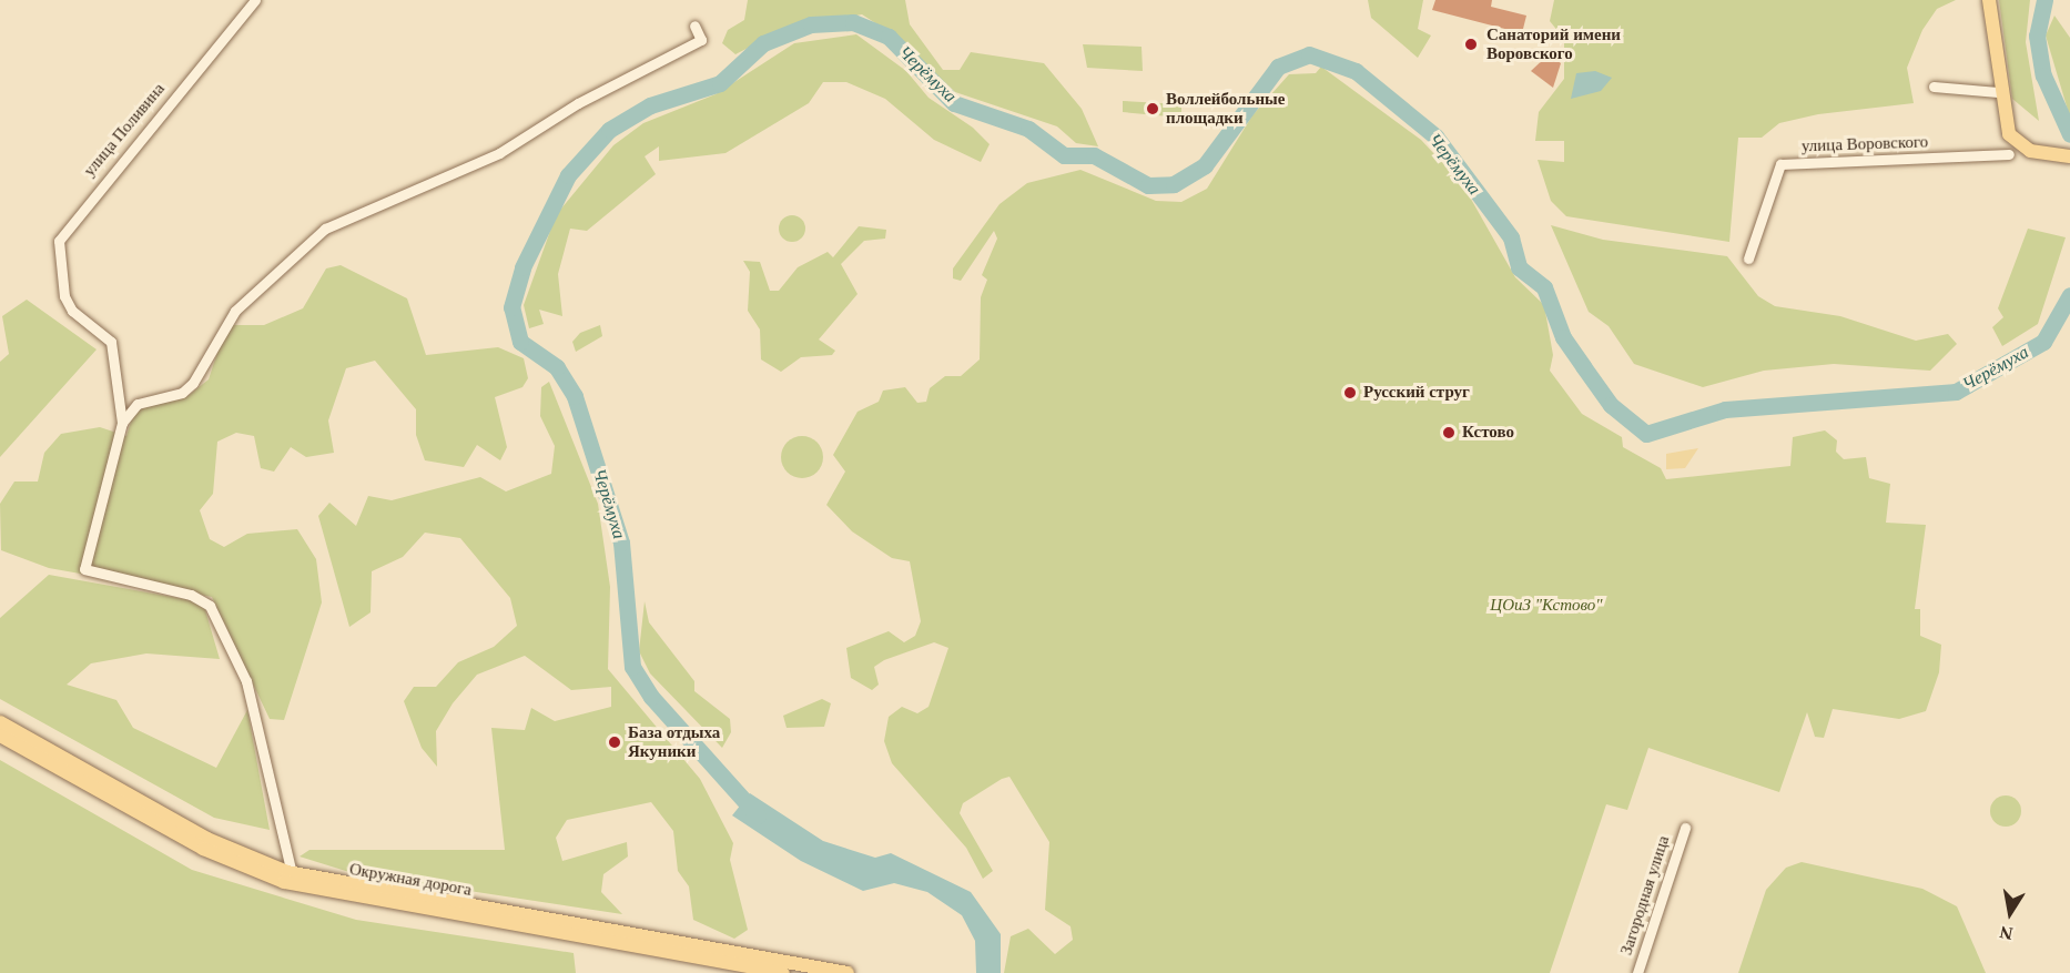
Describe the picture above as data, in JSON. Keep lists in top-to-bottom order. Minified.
{"streets":{"main road":["Окружная дорога"],"street":["улица Поливина","улица Воровского","Загородная улица"]},"water":["Черёмуха"],"parks":["ЦОиЗ \"Кстово\""],"places":["Санаторий имени Воровского","Воллейбольные площадки","Русский струг","Кстово","База отдыха Якуники"],"north":"bottom"}
